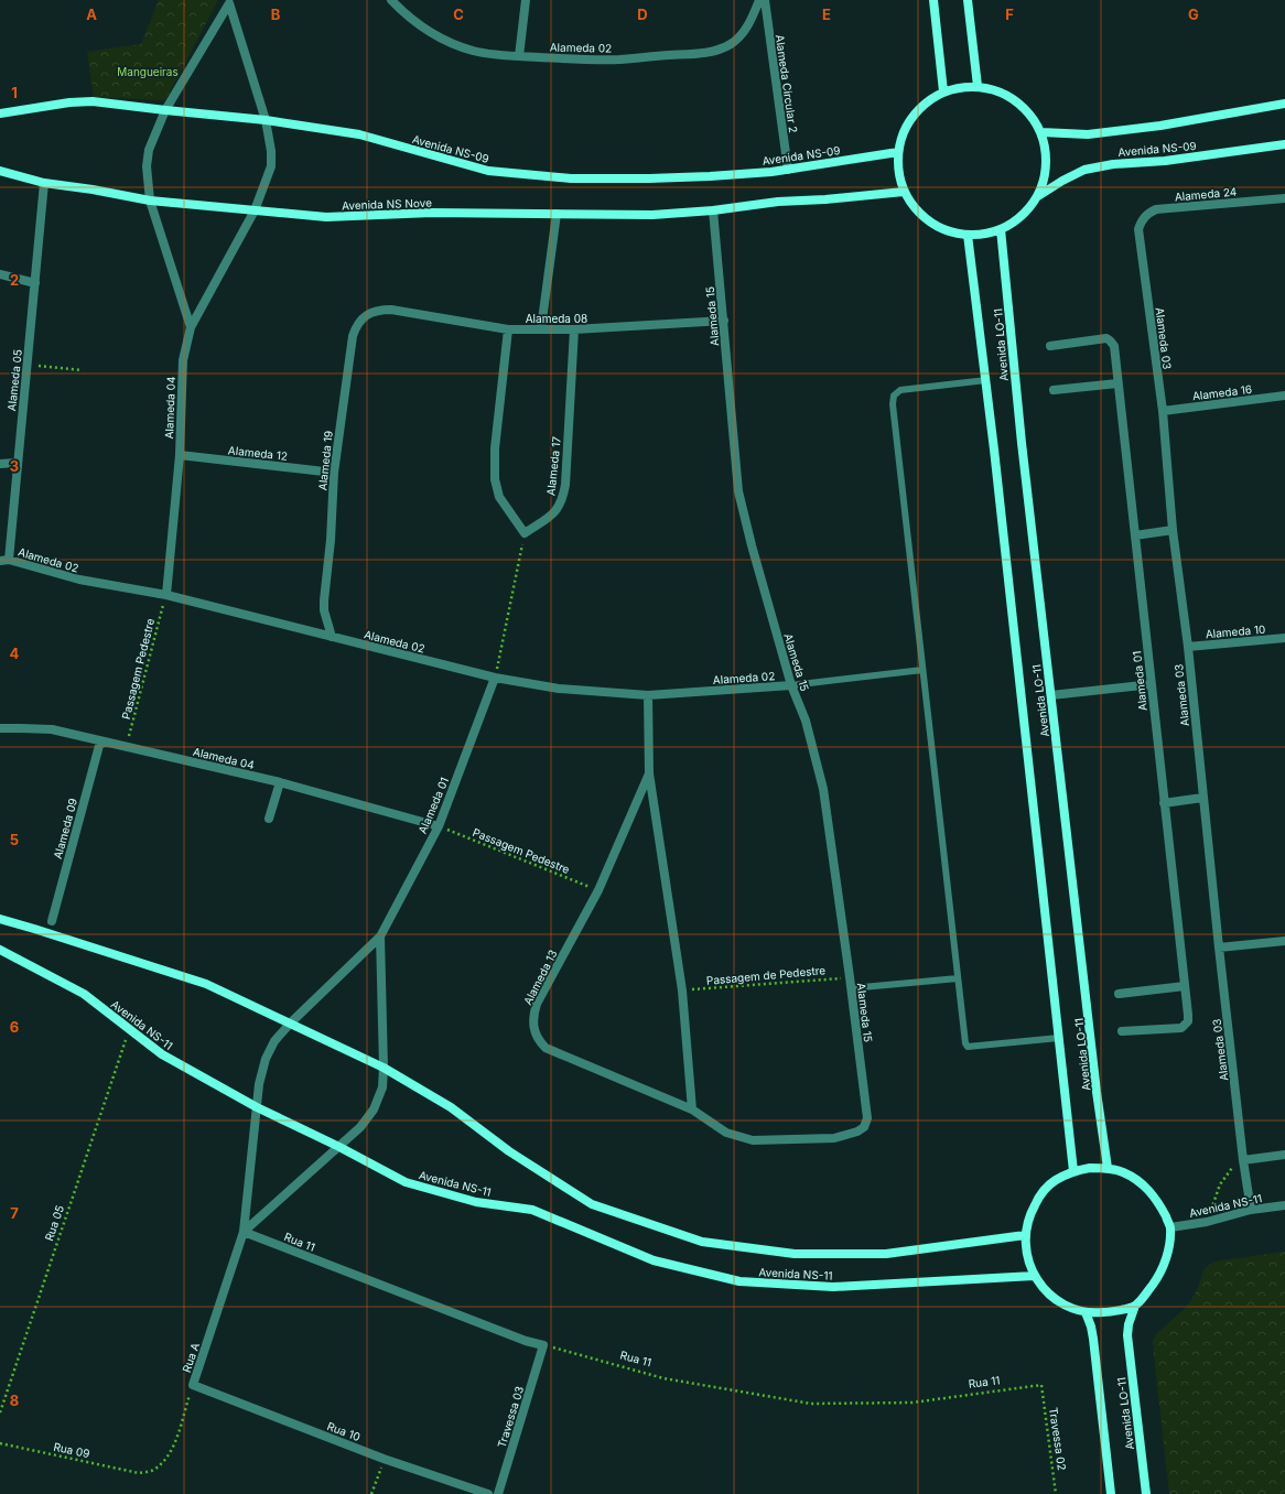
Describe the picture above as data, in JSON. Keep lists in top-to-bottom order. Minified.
{"streets":{"street":["Alameda 02","Alameda Circular 2","Avenida NS-09","Alameda 24","Avenida NS Nove","Alameda 15","Alameda 08","Alameda 03","Avenida LO-11","Alameda 05","Alameda 16","Alameda 04","Alameda 12","Alameda 19","Alameda 17","Alameda 10","Alameda 01","Alameda 09","Alameda 13","Avenida NS-11","Rua 11","Rua A","Travessa 03","Rua 10"],"path":["Passagem Pedestre","Passagem de Pedestre","Rua 05","Travessa 02","Rua 09"]},"crossings":[["Alameda 02","Alameda 15"],["Alameda 02","Alameda 05"],["Alameda 02","Alameda 04"],["Alameda 02","Alameda 19"],["Alameda 02","Passagem Pedestre"],["Alameda 02","Alameda 01"],["Alameda 02","Alameda 13"],["Alameda Circular 2","Avenida NS-09"],["Avenida NS-09","Avenida NS Nove"],["Avenida NS-09","Avenida LO-11"],["Avenida NS-09","Alameda 04"],["Alameda 24","Alameda 03"],["Avenida NS Nove","Alameda 15"],["Avenida NS Nove","Avenida LO-11"],["Avenida NS Nove","Alameda 05"],["Avenida NS Nove","Alameda 04"],["Alameda 15","Alameda 08"],["Alameda 15","Passagem de Pedestre"],["Alameda 15","Alameda 13"],["Alameda 08","Alameda 19"],["Alameda 08","Alameda 17"],["Alameda 03","Alameda 16"],["Alameda 03","Alameda 10"],["Alameda 03","Avenida NS-11"],["Avenida LO-11","Avenida NS-11"],["Alameda 04","Alameda 12"],["Alameda 04","Passagem Pedestre"],["Alameda 04","Alameda 01"],["Alameda 04","Alameda 09"],["Alameda 12","Alameda 19"],["Passagem Pedestre","Alameda 01"],["Passagem Pedestre","Alameda 13"],["Alameda 01","Rua A"],["Passagem de Pedestre","Alameda 13"],["Avenida NS-11","Rua A"],["Rua 11","Rua A"],["Rua 11","Travessa 03"],["Rua 11","Travessa 02"],["Rua A","Rua 10"],["Rua A","Rua 09"]],"parks":["Mangueiras"],"grid":{"columns":["A","B","C","D","E","F","G"],"rows":["1","2","3","4","5","6","7","8"]}}
